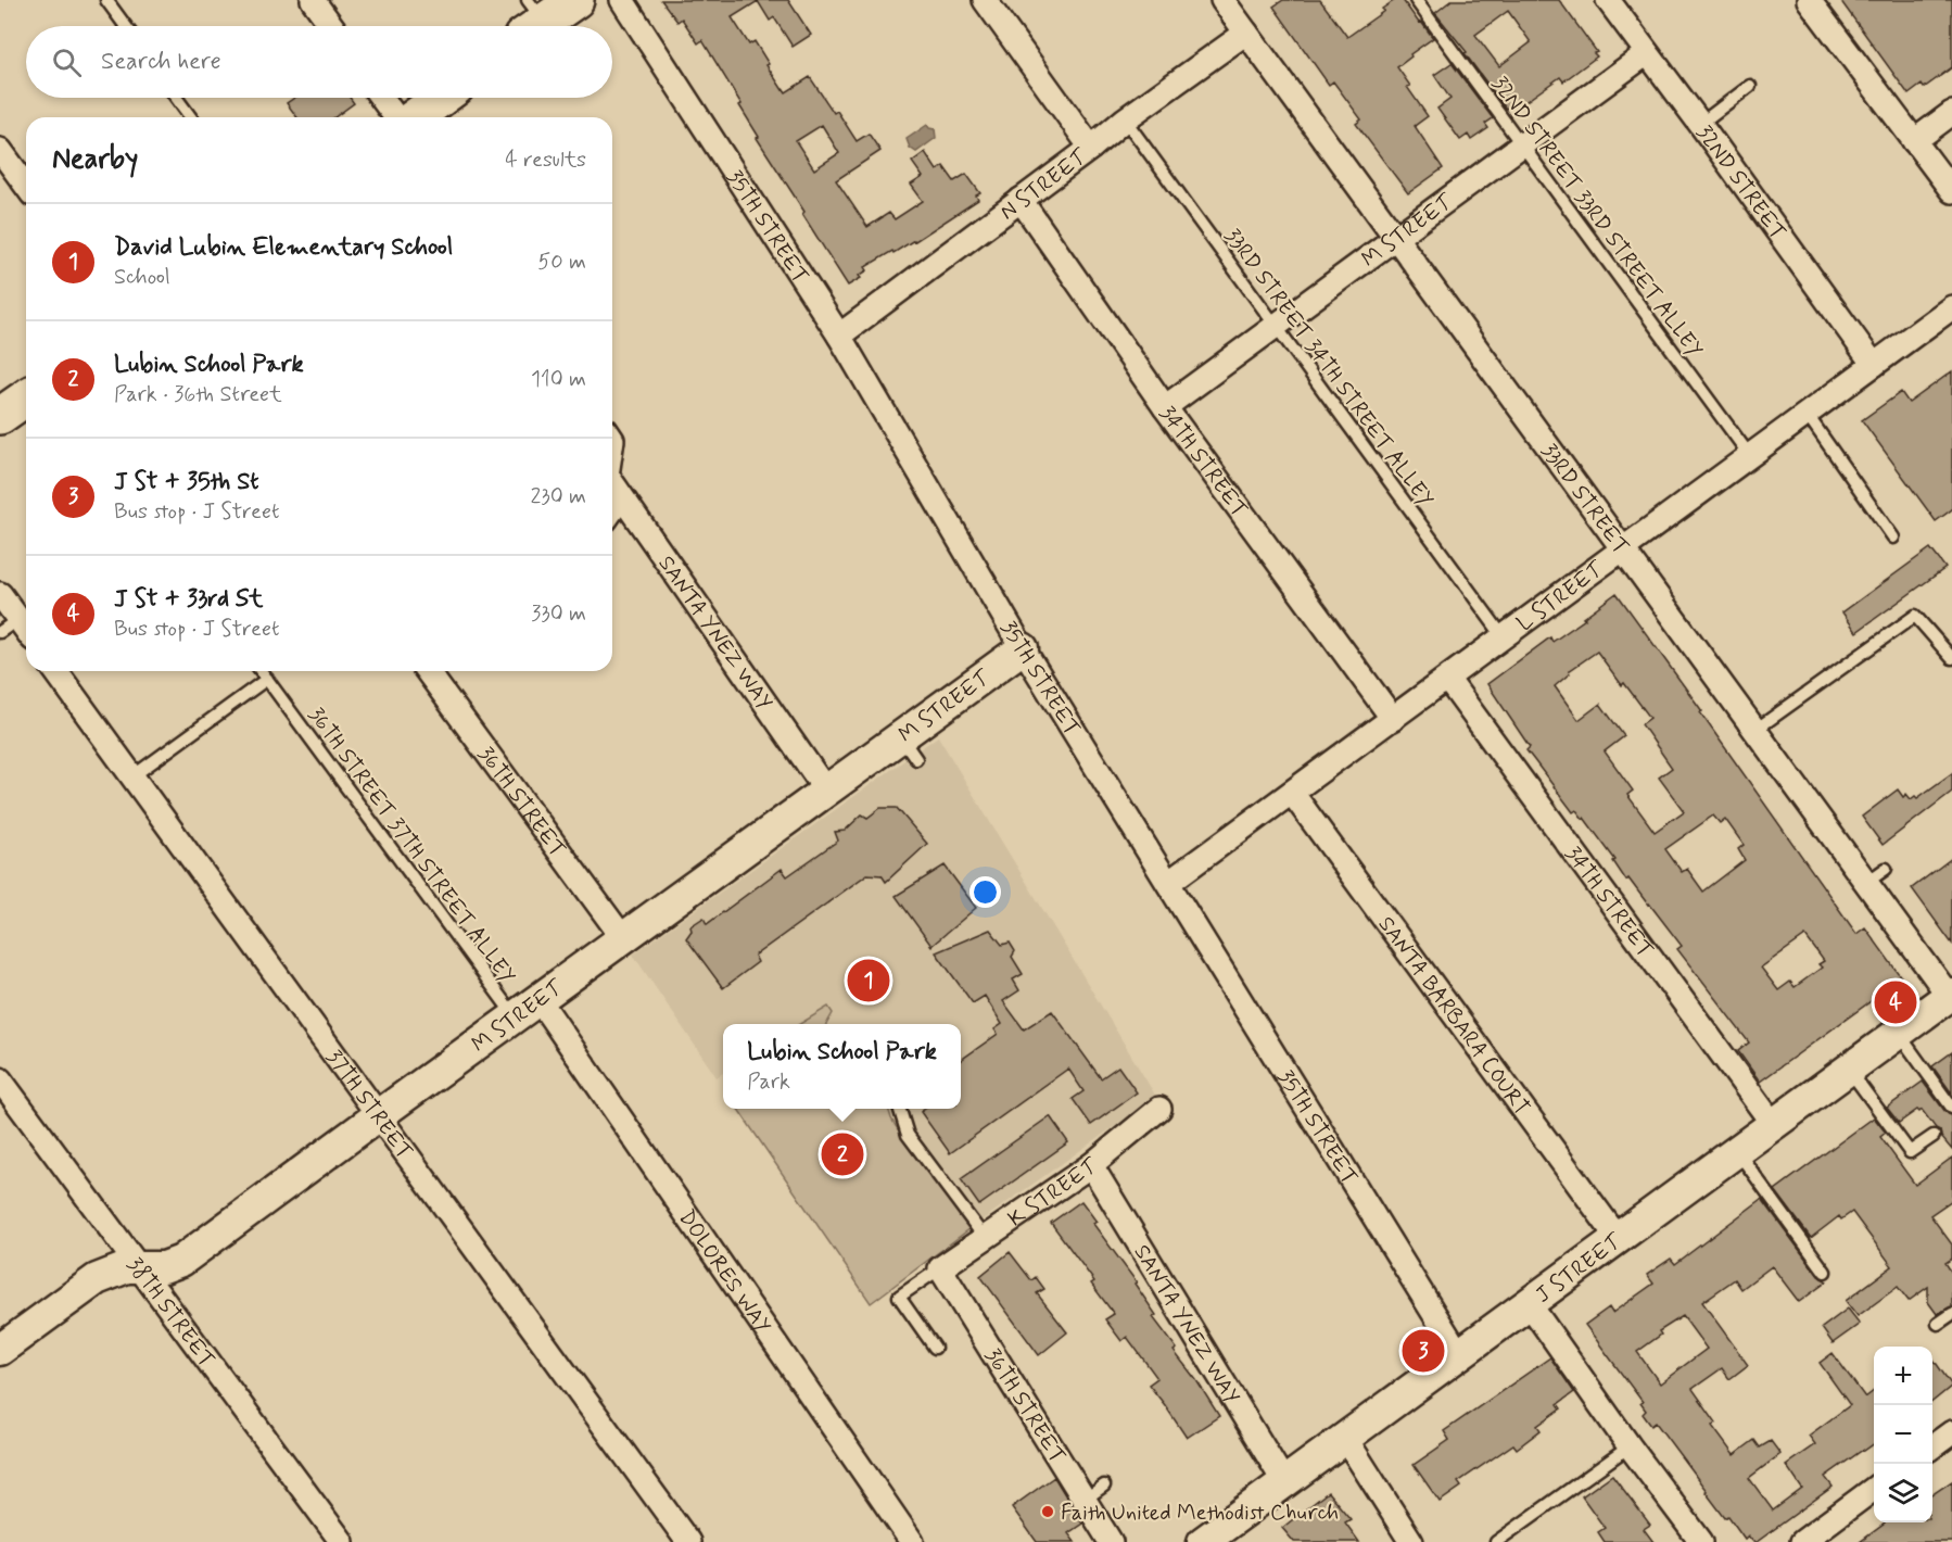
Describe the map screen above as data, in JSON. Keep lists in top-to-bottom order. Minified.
{"streets":{"street":["32ND STREET","N STREET","35TH STREET","M STREET","34TH STREET","33RD STREET","L STREET","SANTA YNEZ WAY","36TH STREET","SANTA BARBARA COURT","37TH STREET","K STREET","J STREET","DOLORES WAY","38TH STREET"],"lane":["32ND STREET 33RD STREET ALLEY","33RD STREET 34TH STREET ALLEY","36TH STREET 37TH STREET ALLEY"]},"crossings":[["32ND STREET","M STREET"],["32ND STREET","L STREET"],["N STREET","35TH STREET"],["N STREET","33RD STREET 34TH STREET ALLEY"],["N STREET","34TH STREET"],["N STREET","33RD STREET"],["32ND STREET 33RD STREET ALLEY","M STREET"],["32ND STREET 33RD STREET ALLEY","L STREET"],["35TH STREET","M STREET"],["35TH STREET","L STREET"],["35TH STREET","J STREET"],["M STREET","33RD STREET 34TH STREET ALLEY"],["M STREET","34TH STREET"],["M STREET","33RD STREET"],["M STREET","SANTA YNEZ WAY"],["M STREET","36TH STREET"],["M STREET","36TH STREET 37TH STREET ALLEY"],["M STREET","37TH STREET"],["M STREET","DOLORES WAY"],["M STREET","38TH STREET"],["33RD STREET 34TH STREET ALLEY","L STREET"],["34TH STREET","L STREET"],["34TH STREET","J STREET"],["33RD STREET","L STREET"],["33RD STREET","J STREET"],["L STREET","SANTA BARBARA COURT"],["SANTA YNEZ WAY","K STREET"],["SANTA YNEZ WAY","J STREET"],["36TH STREET","K STREET"],["36TH STREET 37TH STREET ALLEY","DOLORES WAY"],["SANTA BARBARA COURT","J STREET"]],"places":["Faith United Methodist Church"],"page":{"search":"Search here","heading":["Nearby","4 results"],"list":[{"mark":"1","name":"David Lubin Elementary School","note":"School","value":"50 m"},{"mark":"2","name":"Lubin School Park","note":"Park · 36th Street","value":"110 m"},{"mark":"3","name":"J St + 35th St","note":"Bus stop · J Street","value":"230 m"},{"mark":"4","name":"J St + 33rd St","note":"Bus stop · J Street","value":"330 m"}],"pins":["1","4","2","3"],"popup":["Lubin School Park","Park"],"map_buttons":["+","−"]}}
